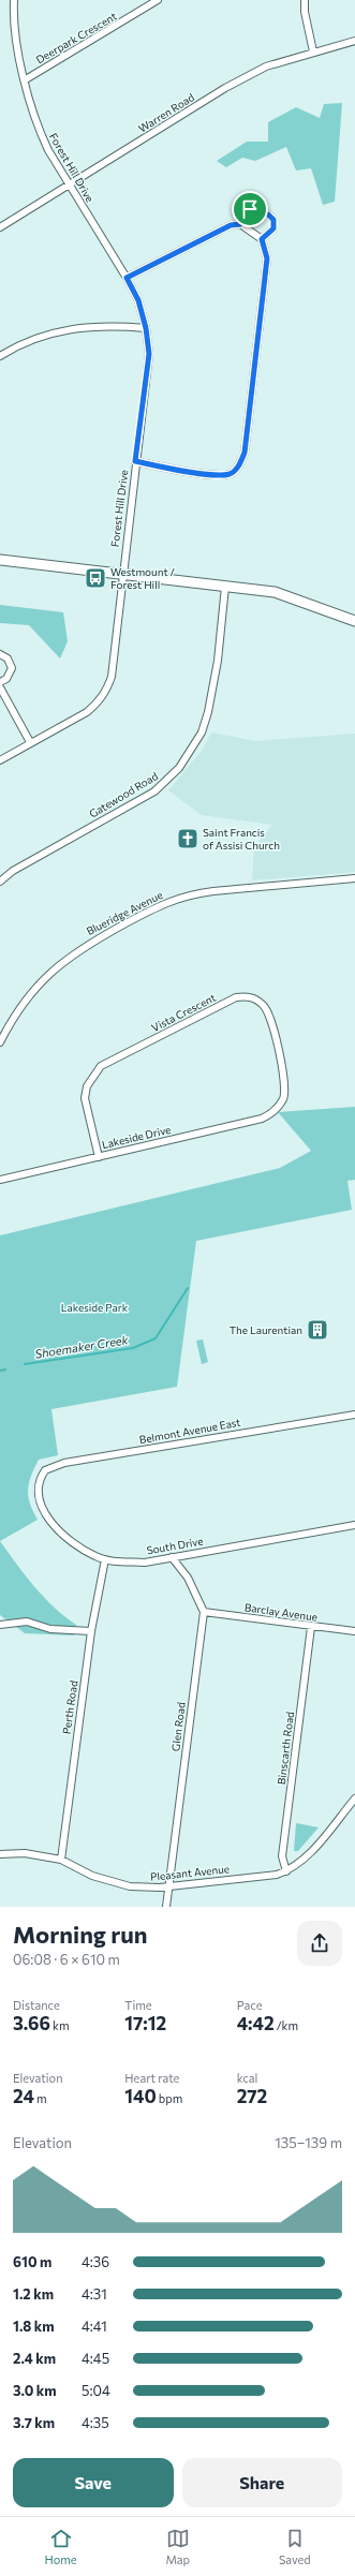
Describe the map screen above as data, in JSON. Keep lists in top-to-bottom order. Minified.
{"streets":{"street":["Deerpark Crescent","Warren Road","Forest Hill Drive","Gatewood Road","Blueridge Avenue","Vista Crescent","Lakeside Drive","Belmont Avenue East","South Drive","Barclay Avenue","Perth Road","Glen Road","Binscarth Road","Pleasant Avenue"]},"crossings":[["Deerpark Crescent","Forest Hill Drive"],["Warren Road","Forest Hill Drive"],["Vista Crescent","Lakeside Drive"],["Belmont Avenue East","South Drive"],["South Drive","Perth Road"],["Barclay Avenue","Glen Road"],["Barclay Avenue","Binscarth Road"],["Perth Road","Pleasant Avenue"],["Glen Road","Pleasant Avenue"],["Binscarth Road","Pleasant Avenue"]],"water":["Shoemaker Creek"],"parks":["Lakeside Park"],"places":{"bus stop":["Westmount / Forest Hill"],"church":["Saint Francis of Assisi Church"],"building":["The Laurentian"]},"page":{"heading":["Morning run","06:08 · 6 × 610 m"],"stats":[["Distance","3.66 km"],["Time","17:12"],["Pace","4:42 /km"],["Elevation","24 m"],["Heart rate","140 bpm"],["kcal","272"]],"chart":["Elevation","135–139 m"],"list":[{"name":"610 m","note":"4:36"},{"name":"1.2 km","note":"4:31"},{"name":"1.8 km","note":"4:41"},{"name":"2.4 km","note":"4:45"},{"name":"3.0 km","note":"5:04"},{"name":"3.7 km","note":"4:35"}],"buttons":["Save","Share"],"tabs":["Home","Map","Saved"]}}
